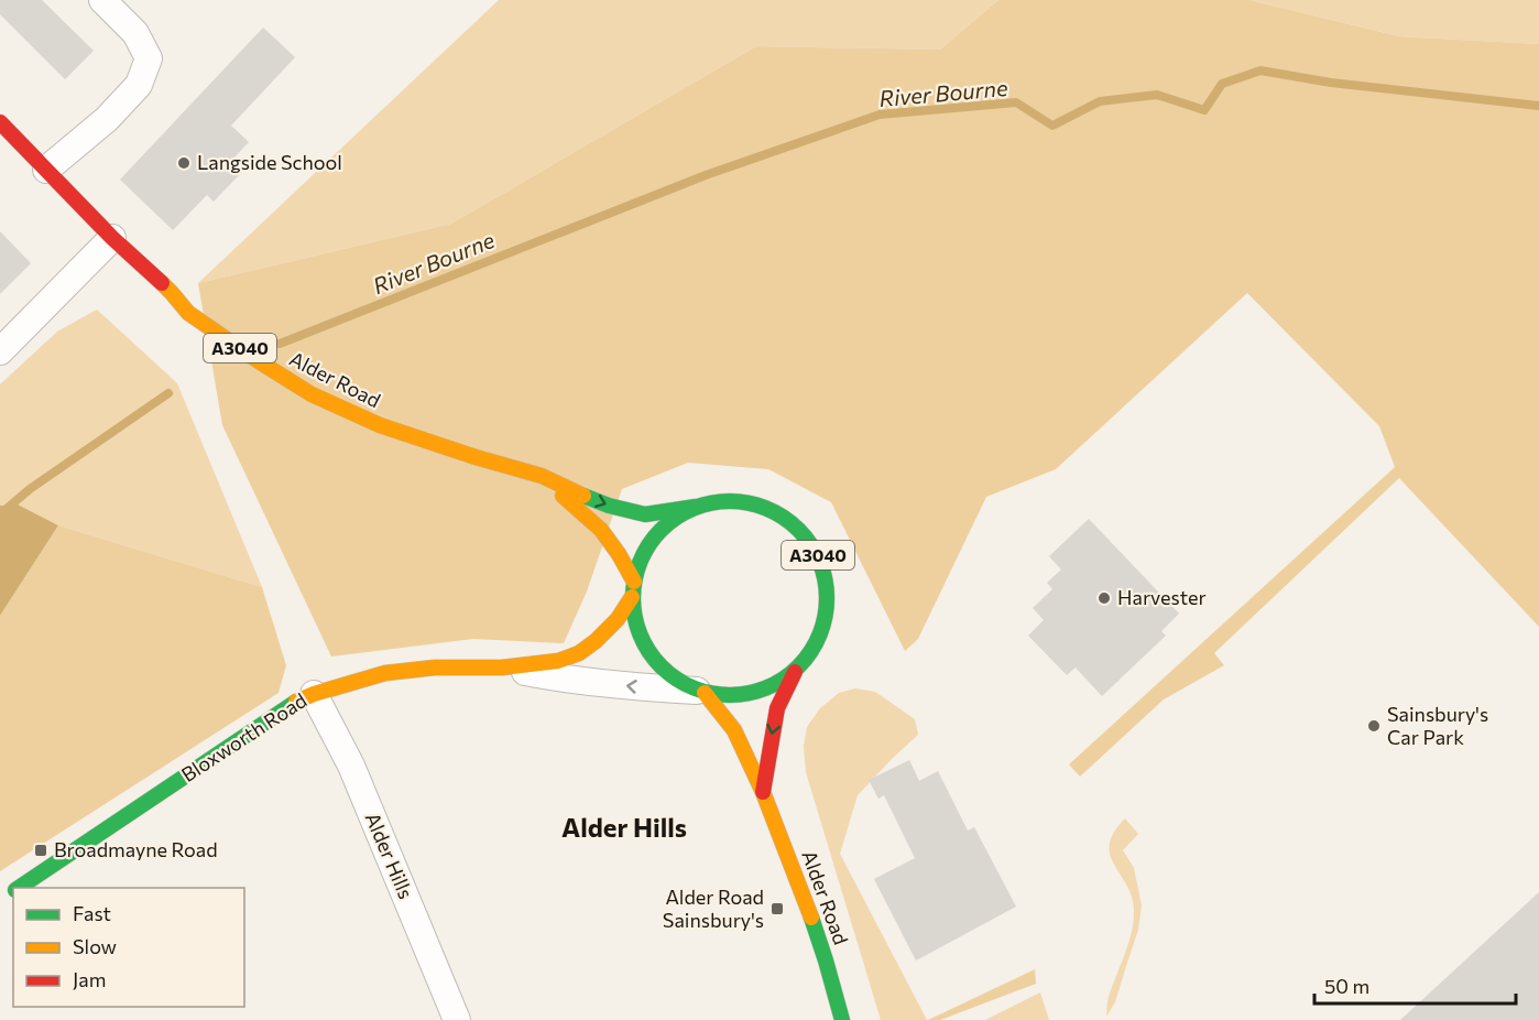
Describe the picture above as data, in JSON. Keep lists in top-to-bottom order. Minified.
{"streets":{"main road":["A3040","Alder Road","Bloxworth Road"],"street":["Alder Hills"]},"crossings":[["A3040","Alder Road"],["A3040","Bloxworth Road"],["Alder Road","Bloxworth Road"],["Bloxworth Road","Alder Hills"]],"districts":["Alder Hills"],"water":["River Bourne"],"places":{"other":["Langside School","Harvester","Sainsbury's Car Park"],"transit":["Broadmayne Road","Alder Road Sainsbury's"]},"legend":["Fast","Slow","Jam"],"scale_bar":"50 m"}
